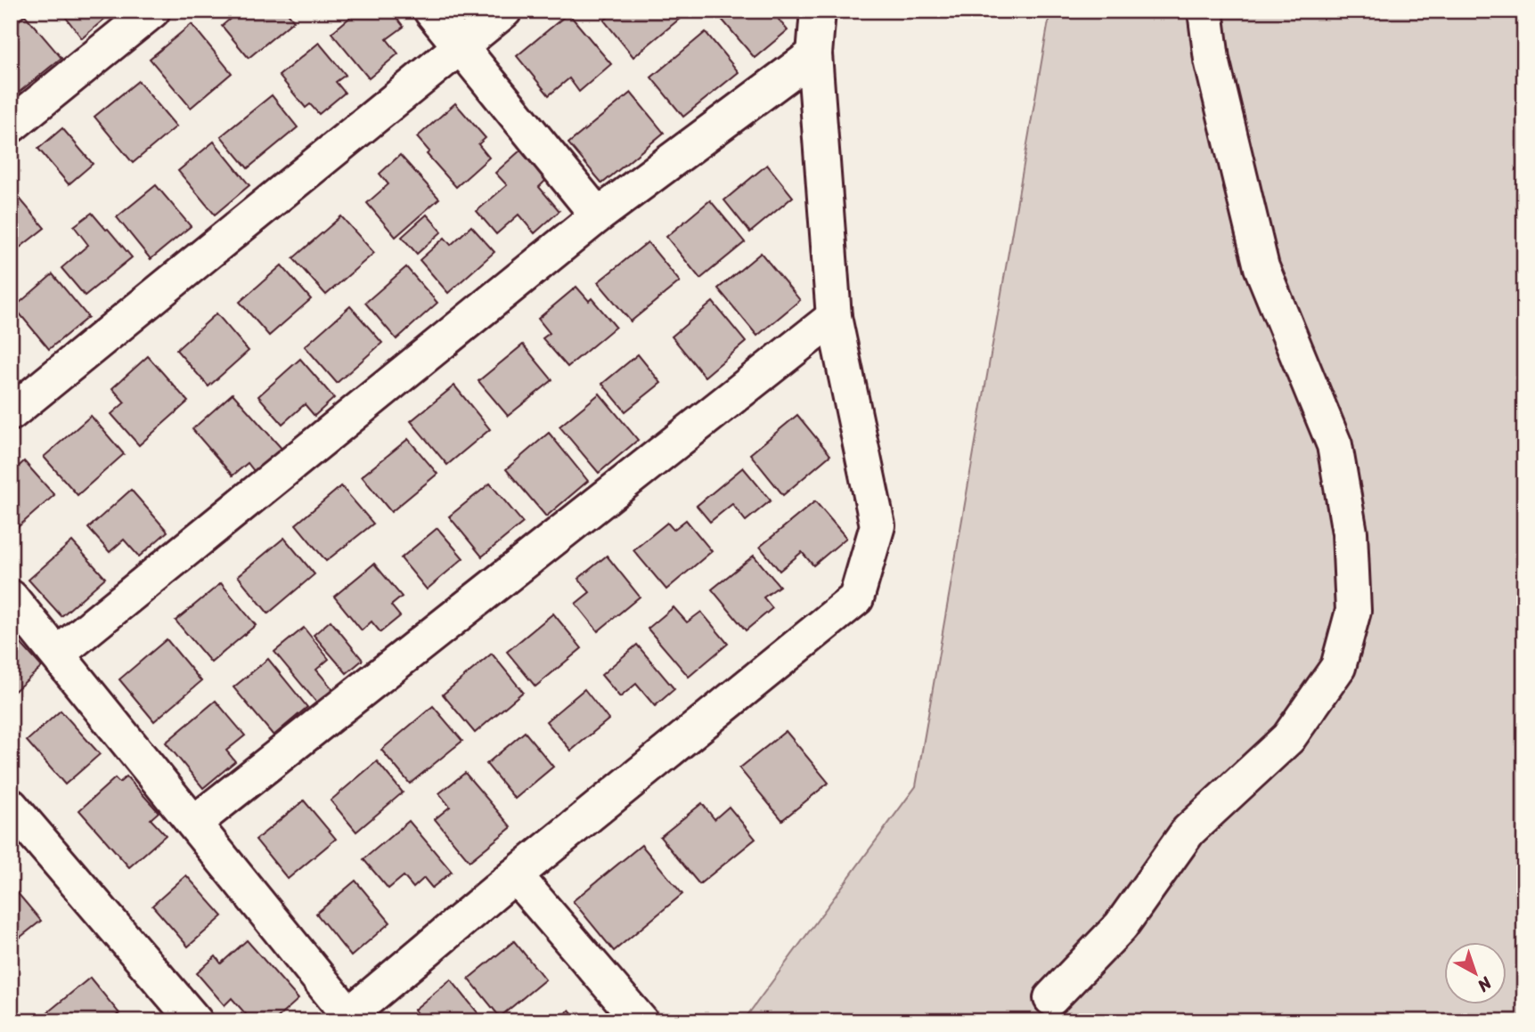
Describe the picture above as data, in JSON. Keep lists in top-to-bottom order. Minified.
{"north":"bottom right"}
